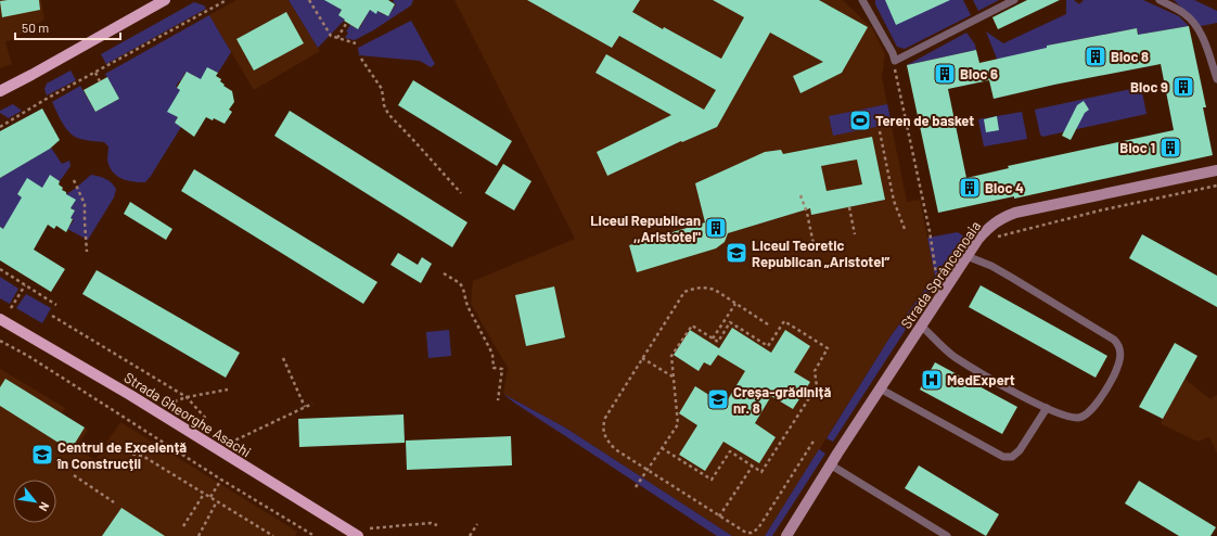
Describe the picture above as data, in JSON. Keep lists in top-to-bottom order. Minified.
{"streets":{"main road":["Strada Gheorghe Asachi"],"street":["Strada Sprâncenoaia"]},"places":{"building":["Bloc 8","Bloc 6","Bloc 9","Bloc 1","Bloc 4","Liceul Republican ,,Aristotel\""],"sports":["Teren de basket"],"school or university":["Liceul Teoretic Republican „Aristotel”","Creșa-grădiniță nr. 8","Centrul de Excelență în Construcții"],"hospital":["MedExpert"]},"scale_bar":"50 m","north":"bottom right"}
